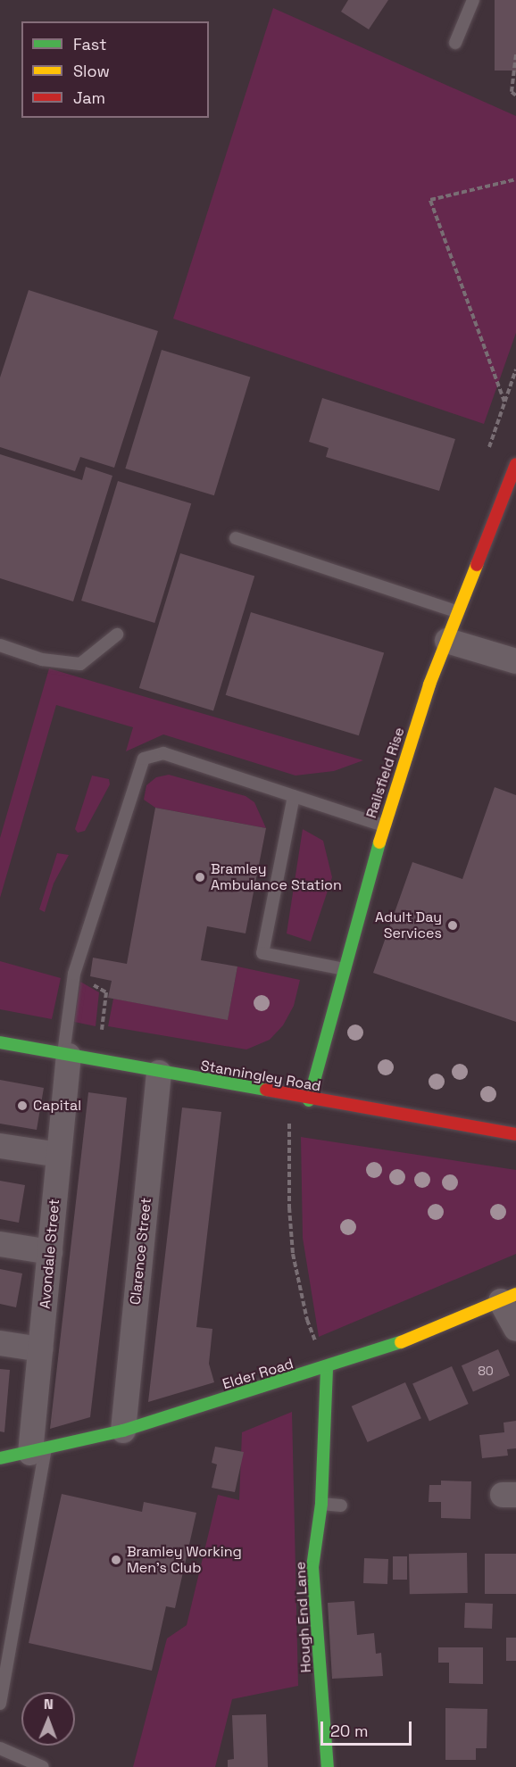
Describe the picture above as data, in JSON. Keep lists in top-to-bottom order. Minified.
{"streets":{"street":["Railsfield Rise","Stanningley Road","Clarence Street","Avondale Street","Elder Road","Hough End Lane"]},"crossings":[["Railsfield Rise","Stanningley Road"],["Stanningley Road","Clarence Street"],["Stanningley Road","Avondale Street"],["Clarence Street","Elder Road"],["Avondale Street","Elder Road"],["Elder Road","Hough End Lane"]],"places":["Bramley Ambulance Station","Adult Day Services","Capital","Bramley Working Men's Club"],"house_numbers":["80"],"legend":["Fast","Slow","Jam"],"scale_bar":"20 m","north":"top"}
